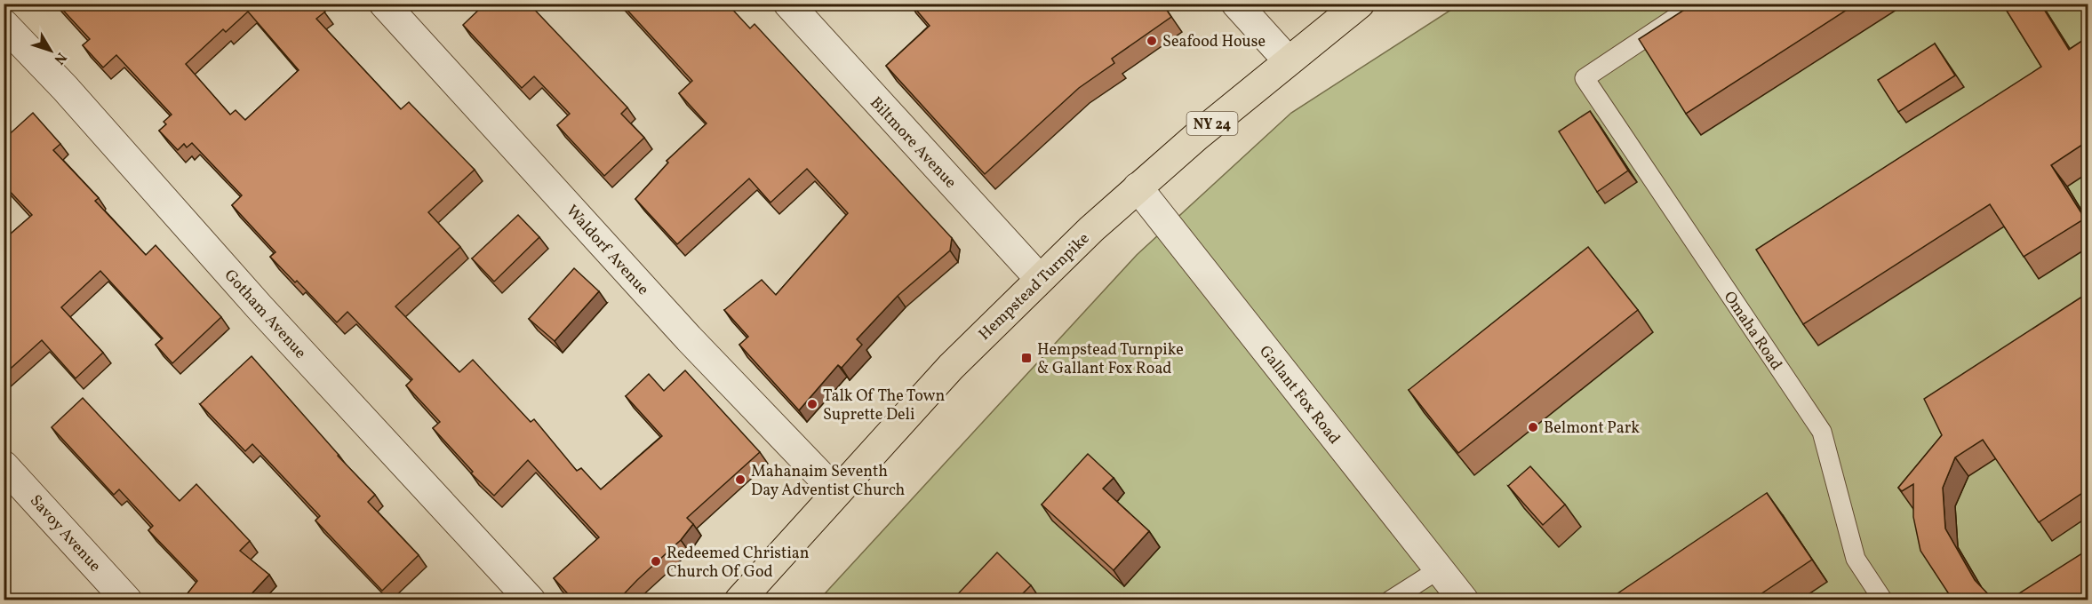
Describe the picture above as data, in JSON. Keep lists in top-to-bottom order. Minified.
{"streets":{"main road":["NY 24","Hempstead Turnpike"],"street":["Biltmore Avenue","Waldorf Avenue","Gotham Avenue","Gallant Fox Road","Savoy Avenue"],"lane":["Omaha Road"]},"crossings":[["Biltmore Avenue","Hempstead Turnpike"],["Waldorf Avenue","Hempstead Turnpike"],["Hempstead Turnpike","Gallant Fox Road"]],"places":{"other":["Seafood House","Talk Of The Town Suprette Deli","Belmont Park","Mahanaim Seventh Day Adventist Church","Redeemed Christian Church Of God"],"transit":["Hempstead Turnpike & Gallant Fox Road"]},"north":"bottom right"}
